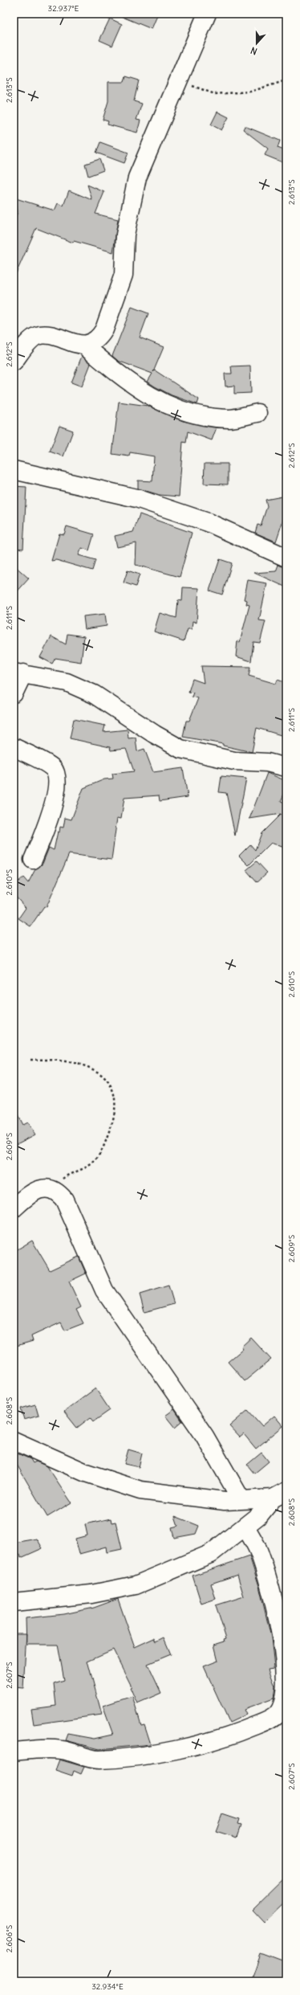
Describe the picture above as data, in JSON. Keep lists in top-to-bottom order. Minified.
{"north":"bottom","coordinates":["32.937°E","2.613°S","2.612°S","2.611°S","2.610°S","2.609°S","2.608°S","2.607°S","2.606°S","32.934°E"]}
